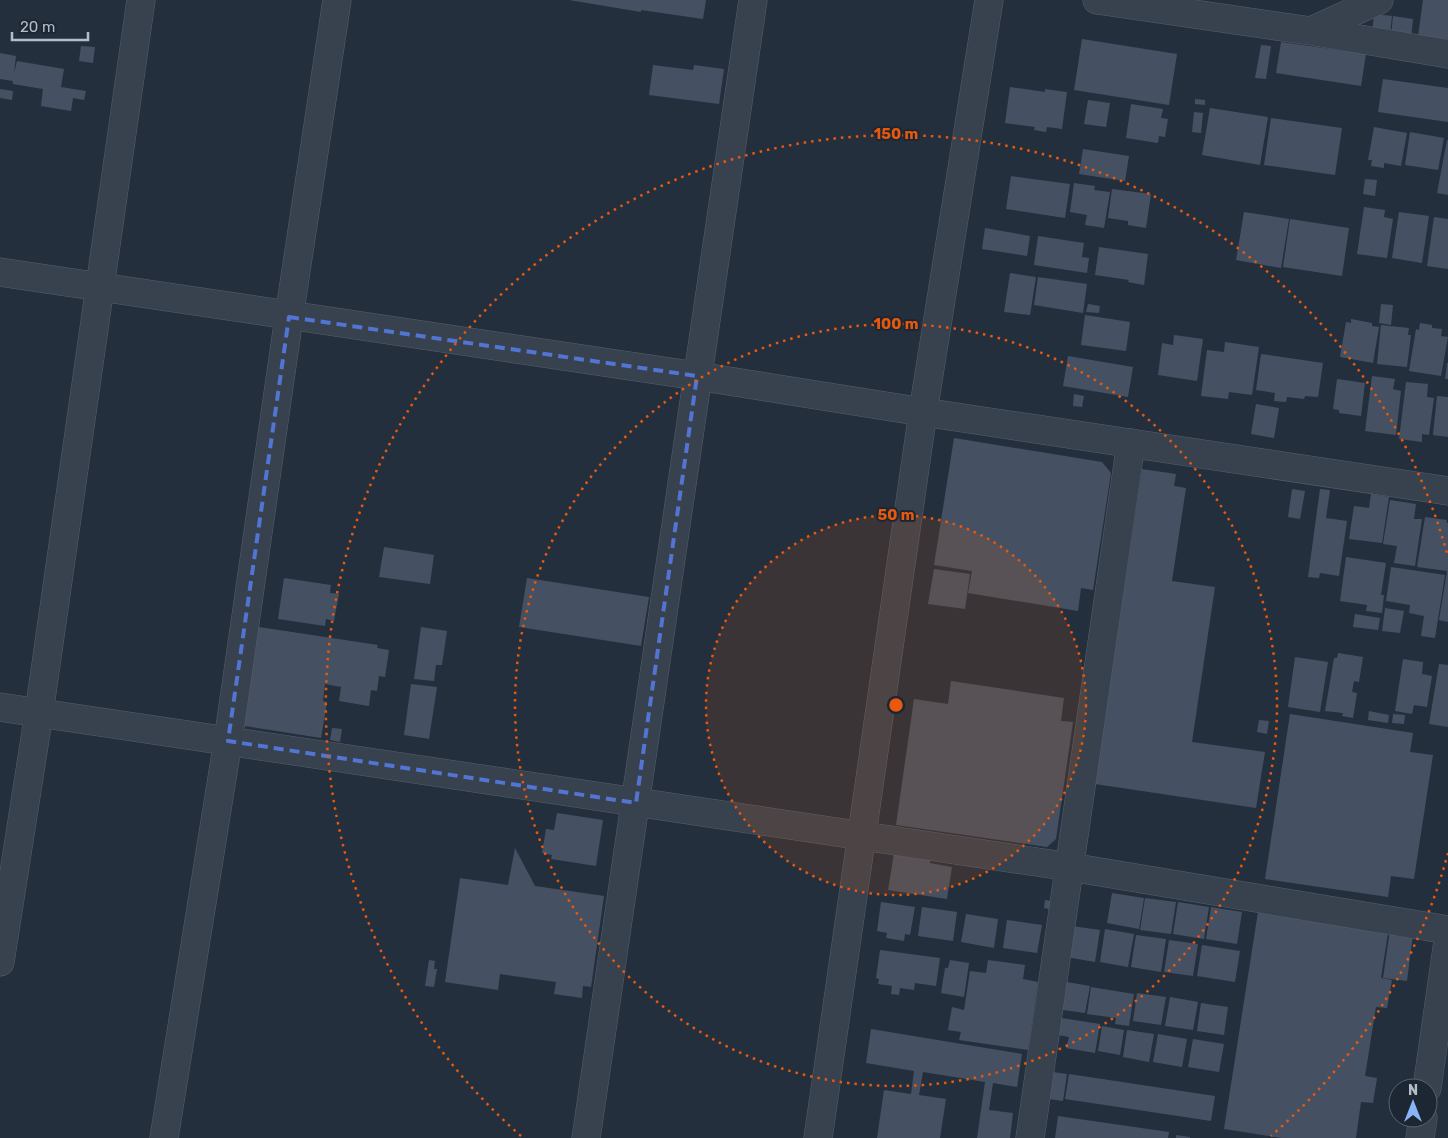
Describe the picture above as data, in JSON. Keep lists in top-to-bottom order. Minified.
{"scale_bar":"20 m","north":"top","rings":["150 m","100 m","50 m"]}
